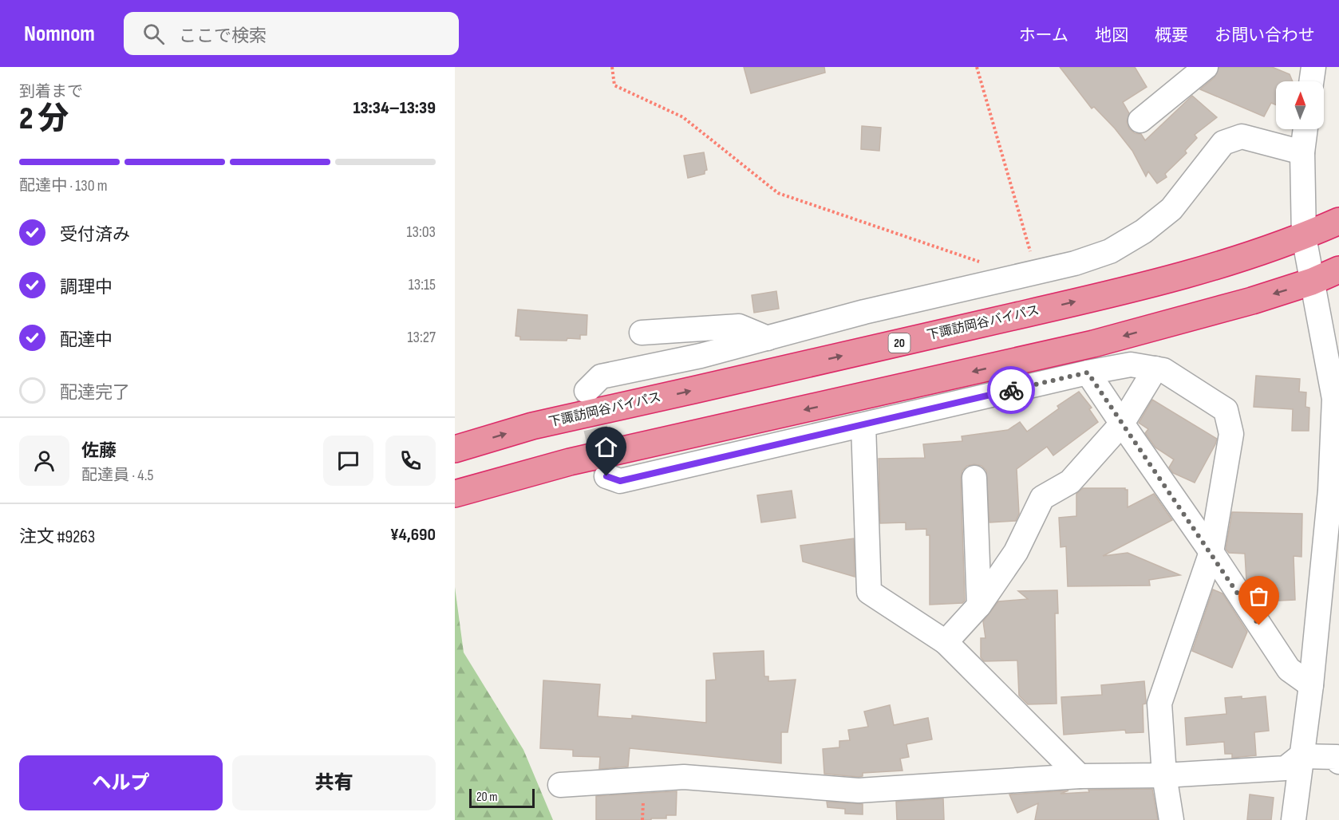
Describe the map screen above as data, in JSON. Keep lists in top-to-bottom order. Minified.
{"streets":{"highway":["下諏訪岡谷バイパス","20"]},"scale_bar":"20 m","north":"top","page":{"header":"Nomnom","search":"ここで検索","nav":["ホーム","地図","概要","お問い合わせ"],"heading":["2 分","到着まで","13:34–13:39"],"panel":["佐藤","配達員 · 4.5","注文 #9263","¥4,690"],"bar":"配達中 · 130 m","list":[["受付済み","13:03"],["調理中","13:15"],["配達中","13:27"],"配達完了"],"buttons":["ヘルプ","共有"],"scale":"20 m"}}
